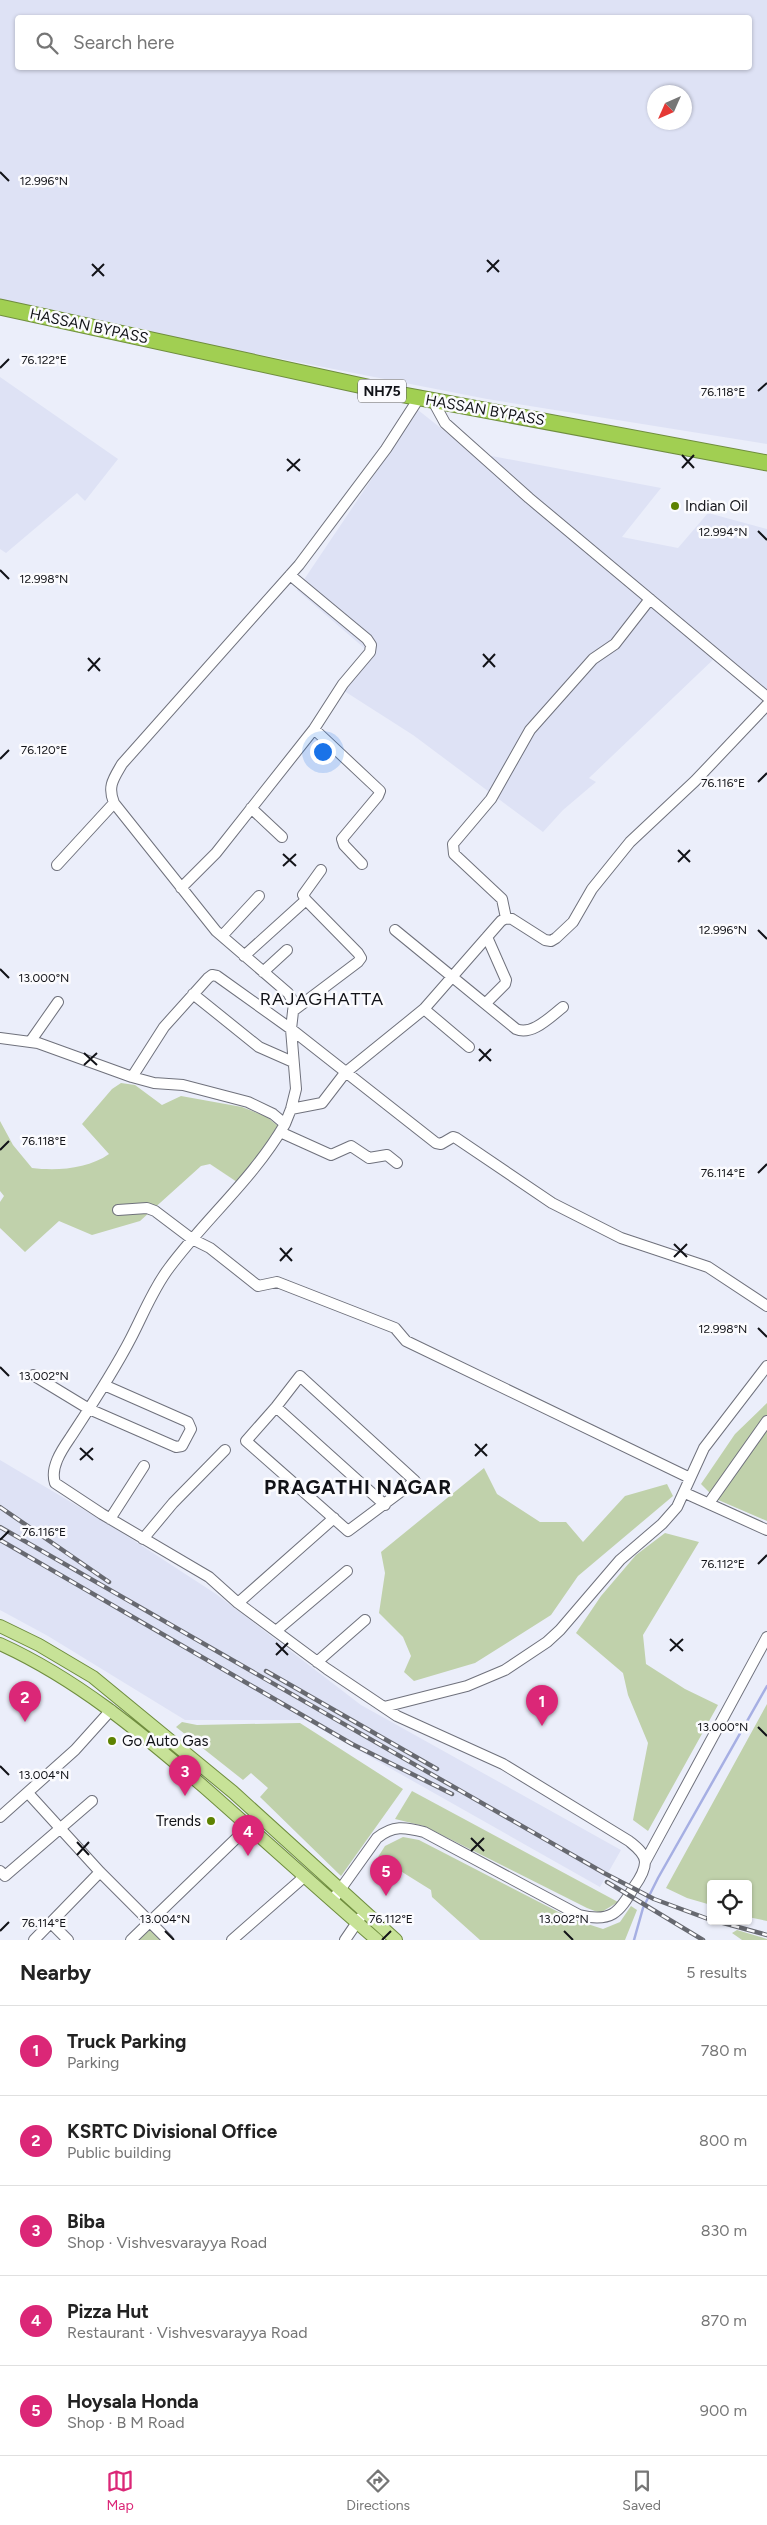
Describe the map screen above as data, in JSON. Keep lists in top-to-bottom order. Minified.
{"streets":{"highway":["HASSAN BYPASS","NH75"]},"districts":["RAJAGHATTA","PRAGATHI NAGAR"],"places":["Indian Oil","Go Auto Gas","Trends"],"north":"bottom left","page":{"search":"Search here","pins":["2","1","3","4","5"],"heading":["Nearby","5 results"],"list":[{"mark":"1","name":"Truck Parking","note":"Parking","value":"780 m"},{"mark":"2","name":"KSRTC Divisional Office","note":"Public building","value":"800 m"},{"mark":"3","name":"Biba","note":"Shop · Vishvesvarayya Road","value":"830 m"},{"mark":"4","name":"Pizza Hut","note":"Restaurant · Vishvesvarayya Road","value":"870 m"},{"mark":"5","name":"Hoysala Honda","note":"Shop · B M Road","value":"900 m"}],"nav":["Map","Directions","Saved"]},"coordinates":["12.996°N","76.122°E","76.118°E","12.994°N","12.998°N","76.120°E","76.116°E","13.000°N","76.114°E","13.002°N","76.112°E","13.004°N"]}
